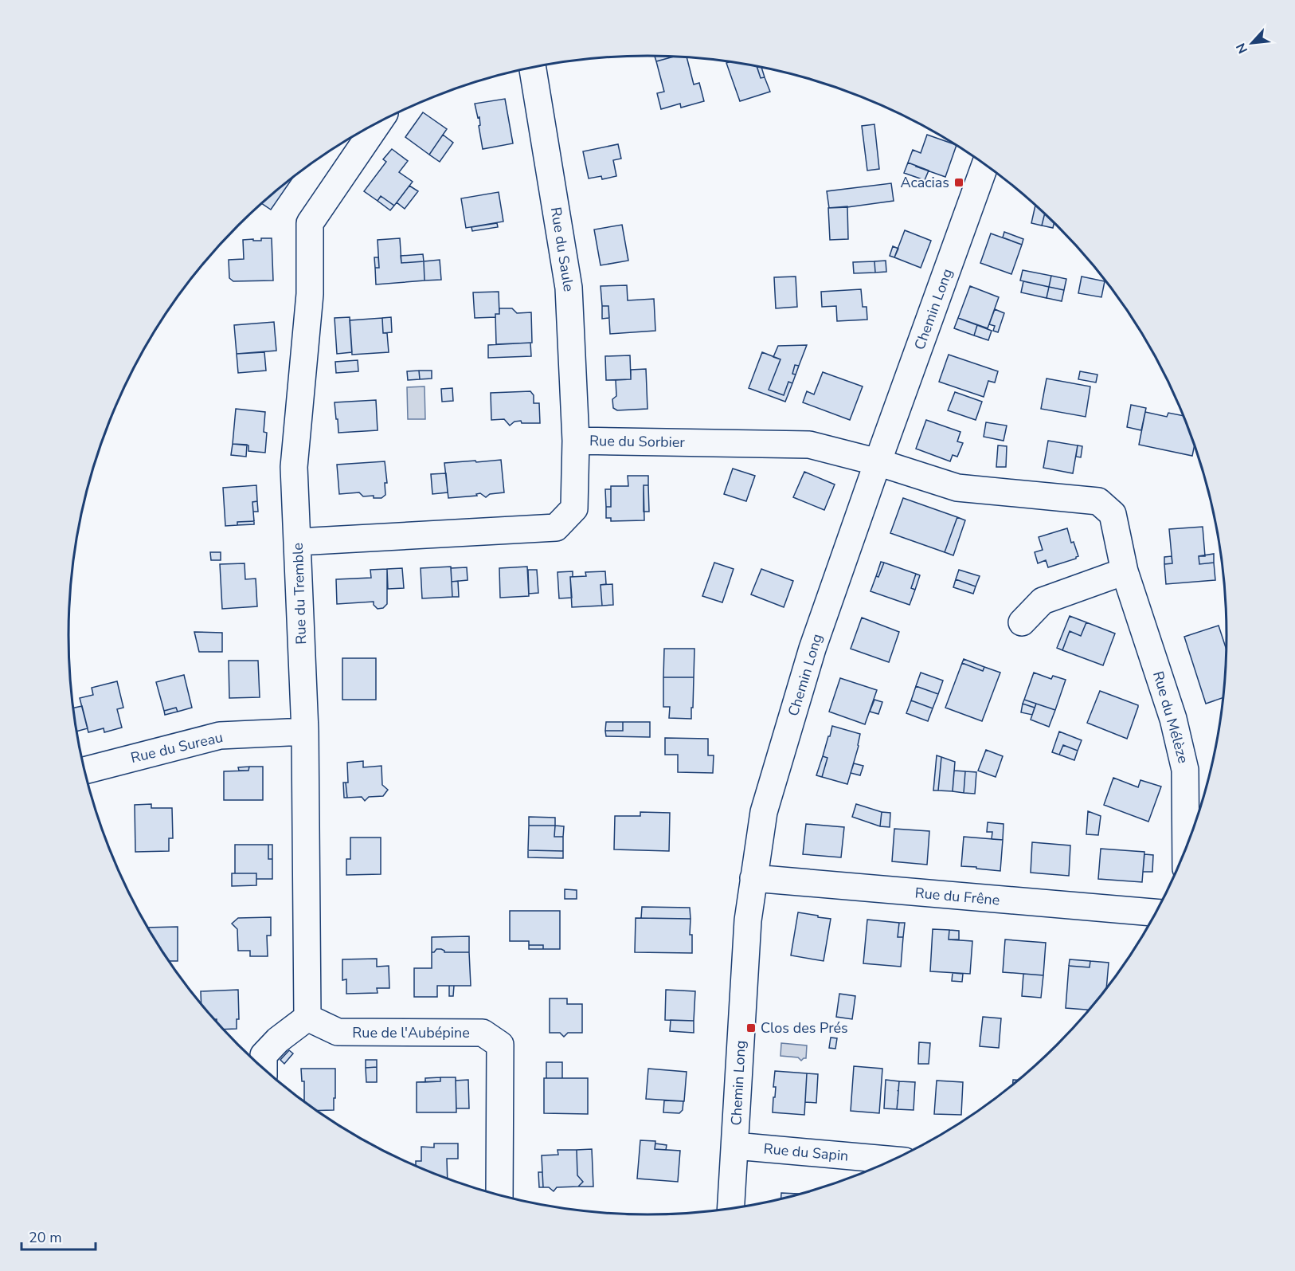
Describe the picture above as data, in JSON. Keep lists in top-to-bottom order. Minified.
{"streets":{"street":["Rue du Saule","Chemin Long","Rue du Sorbier","Rue du Tremble","Rue du Mélèze","Rue du Sureau","Rue du Frêne","Rue de l'Aubépine","Rue du Sapin"]},"crossings":[["Rue du Saule","Rue du Sorbier"],["Chemin Long","Rue du Sorbier"],["Chemin Long","Rue du Mélèze"],["Chemin Long","Rue du Frêne"],["Chemin Long","Rue du Sapin"],["Rue du Sorbier","Rue du Tremble"],["Rue du Sorbier","Rue du Mélèze"],["Rue du Tremble","Rue du Sureau"],["Rue du Tremble","Rue de l'Aubépine"]],"places":{"transit":["Acacias","Clos des Prés"]},"scale_bar":"20 m","north":"bottom left"}
